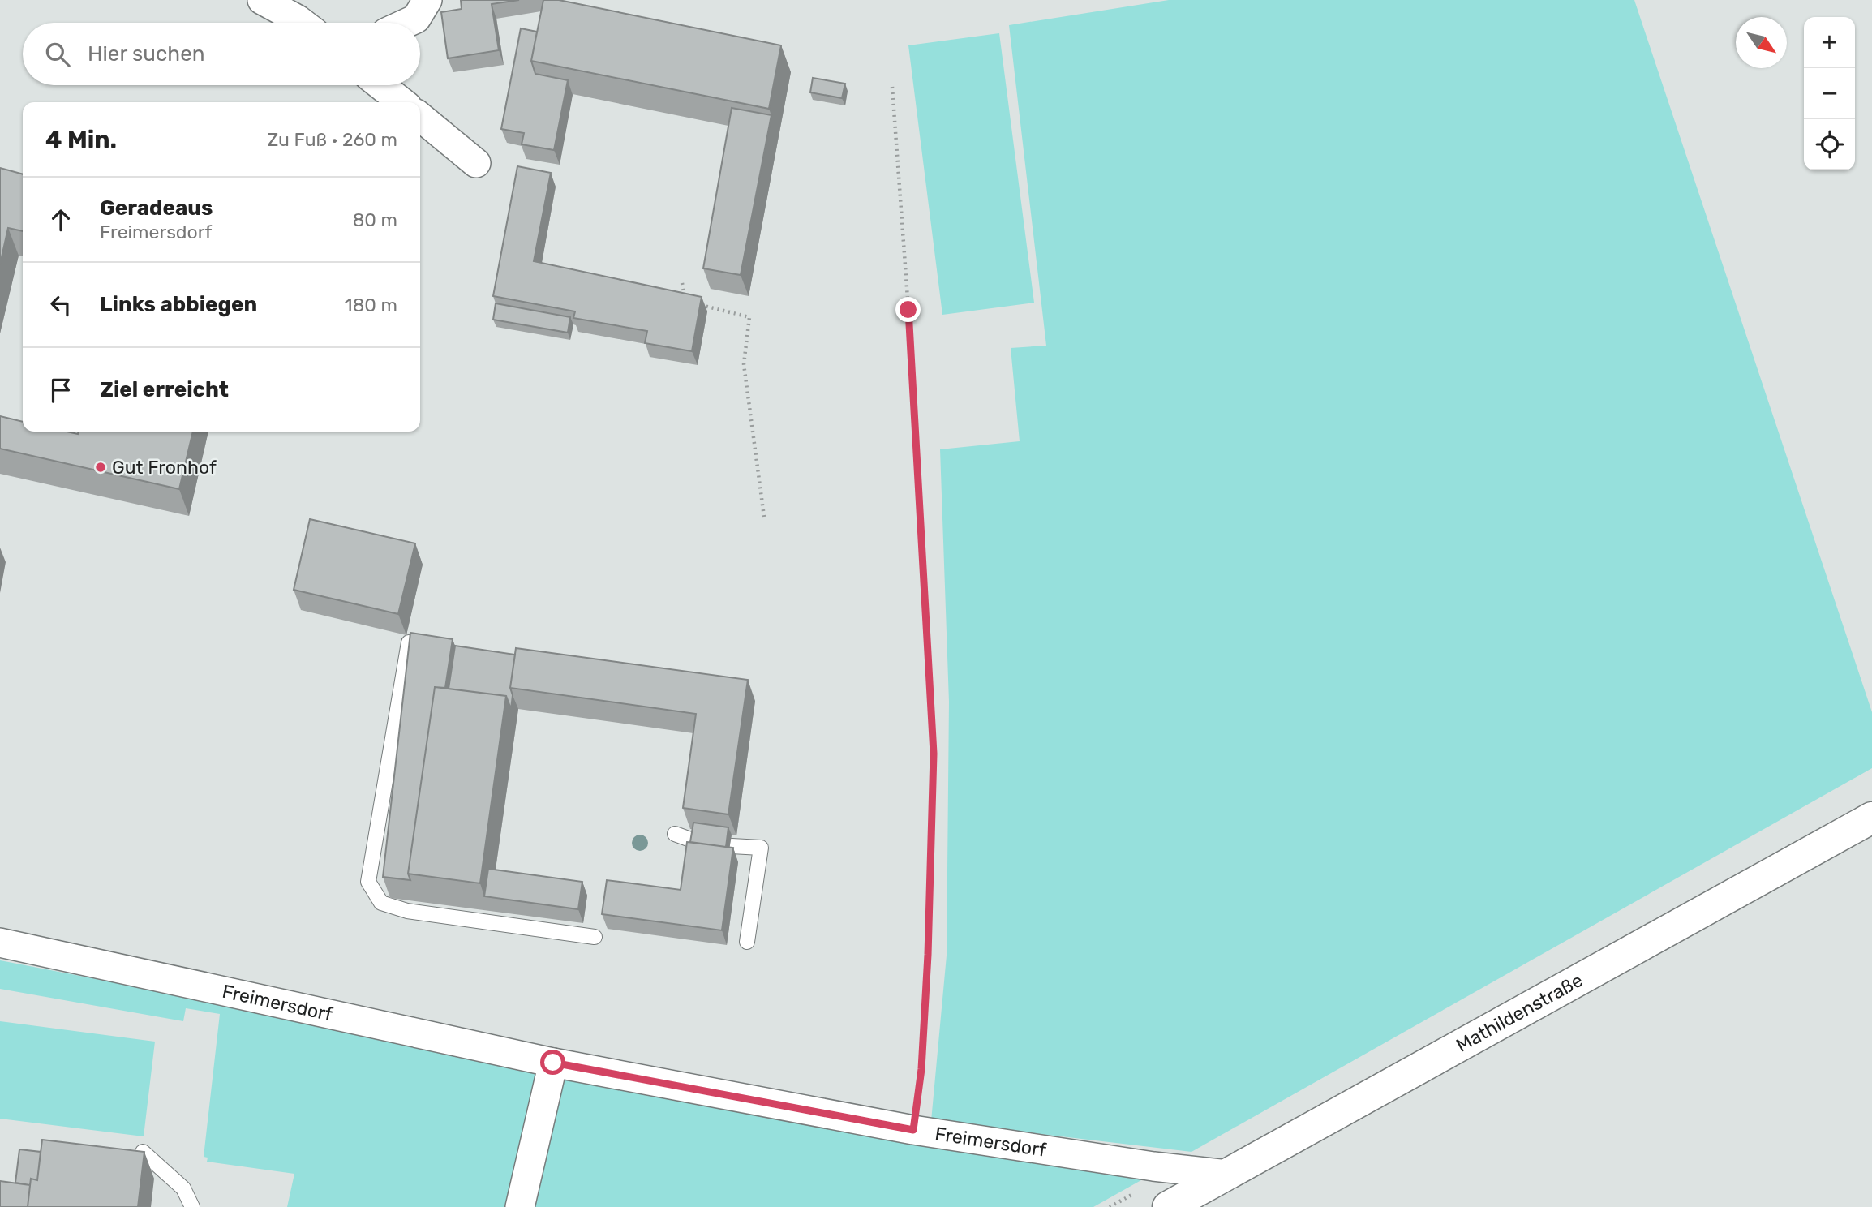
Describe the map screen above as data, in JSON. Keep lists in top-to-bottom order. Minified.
{"streets":{"street":["Freimersdorf","Mathildenstraße"]},"crossings":[["Freimersdorf","Mathildenstraße"]],"places":["Gut Fronhof"],"north":"bottom right","page":{"map_buttons":["+","−"],"search":"Hier suchen","heading":["4 Min.","Zu Fuß · 260 m"],"list":[["Geradeaus","Freimersdorf","80 m"],["Links abbiegen","180 m"],"Ziel erreicht"]}}
